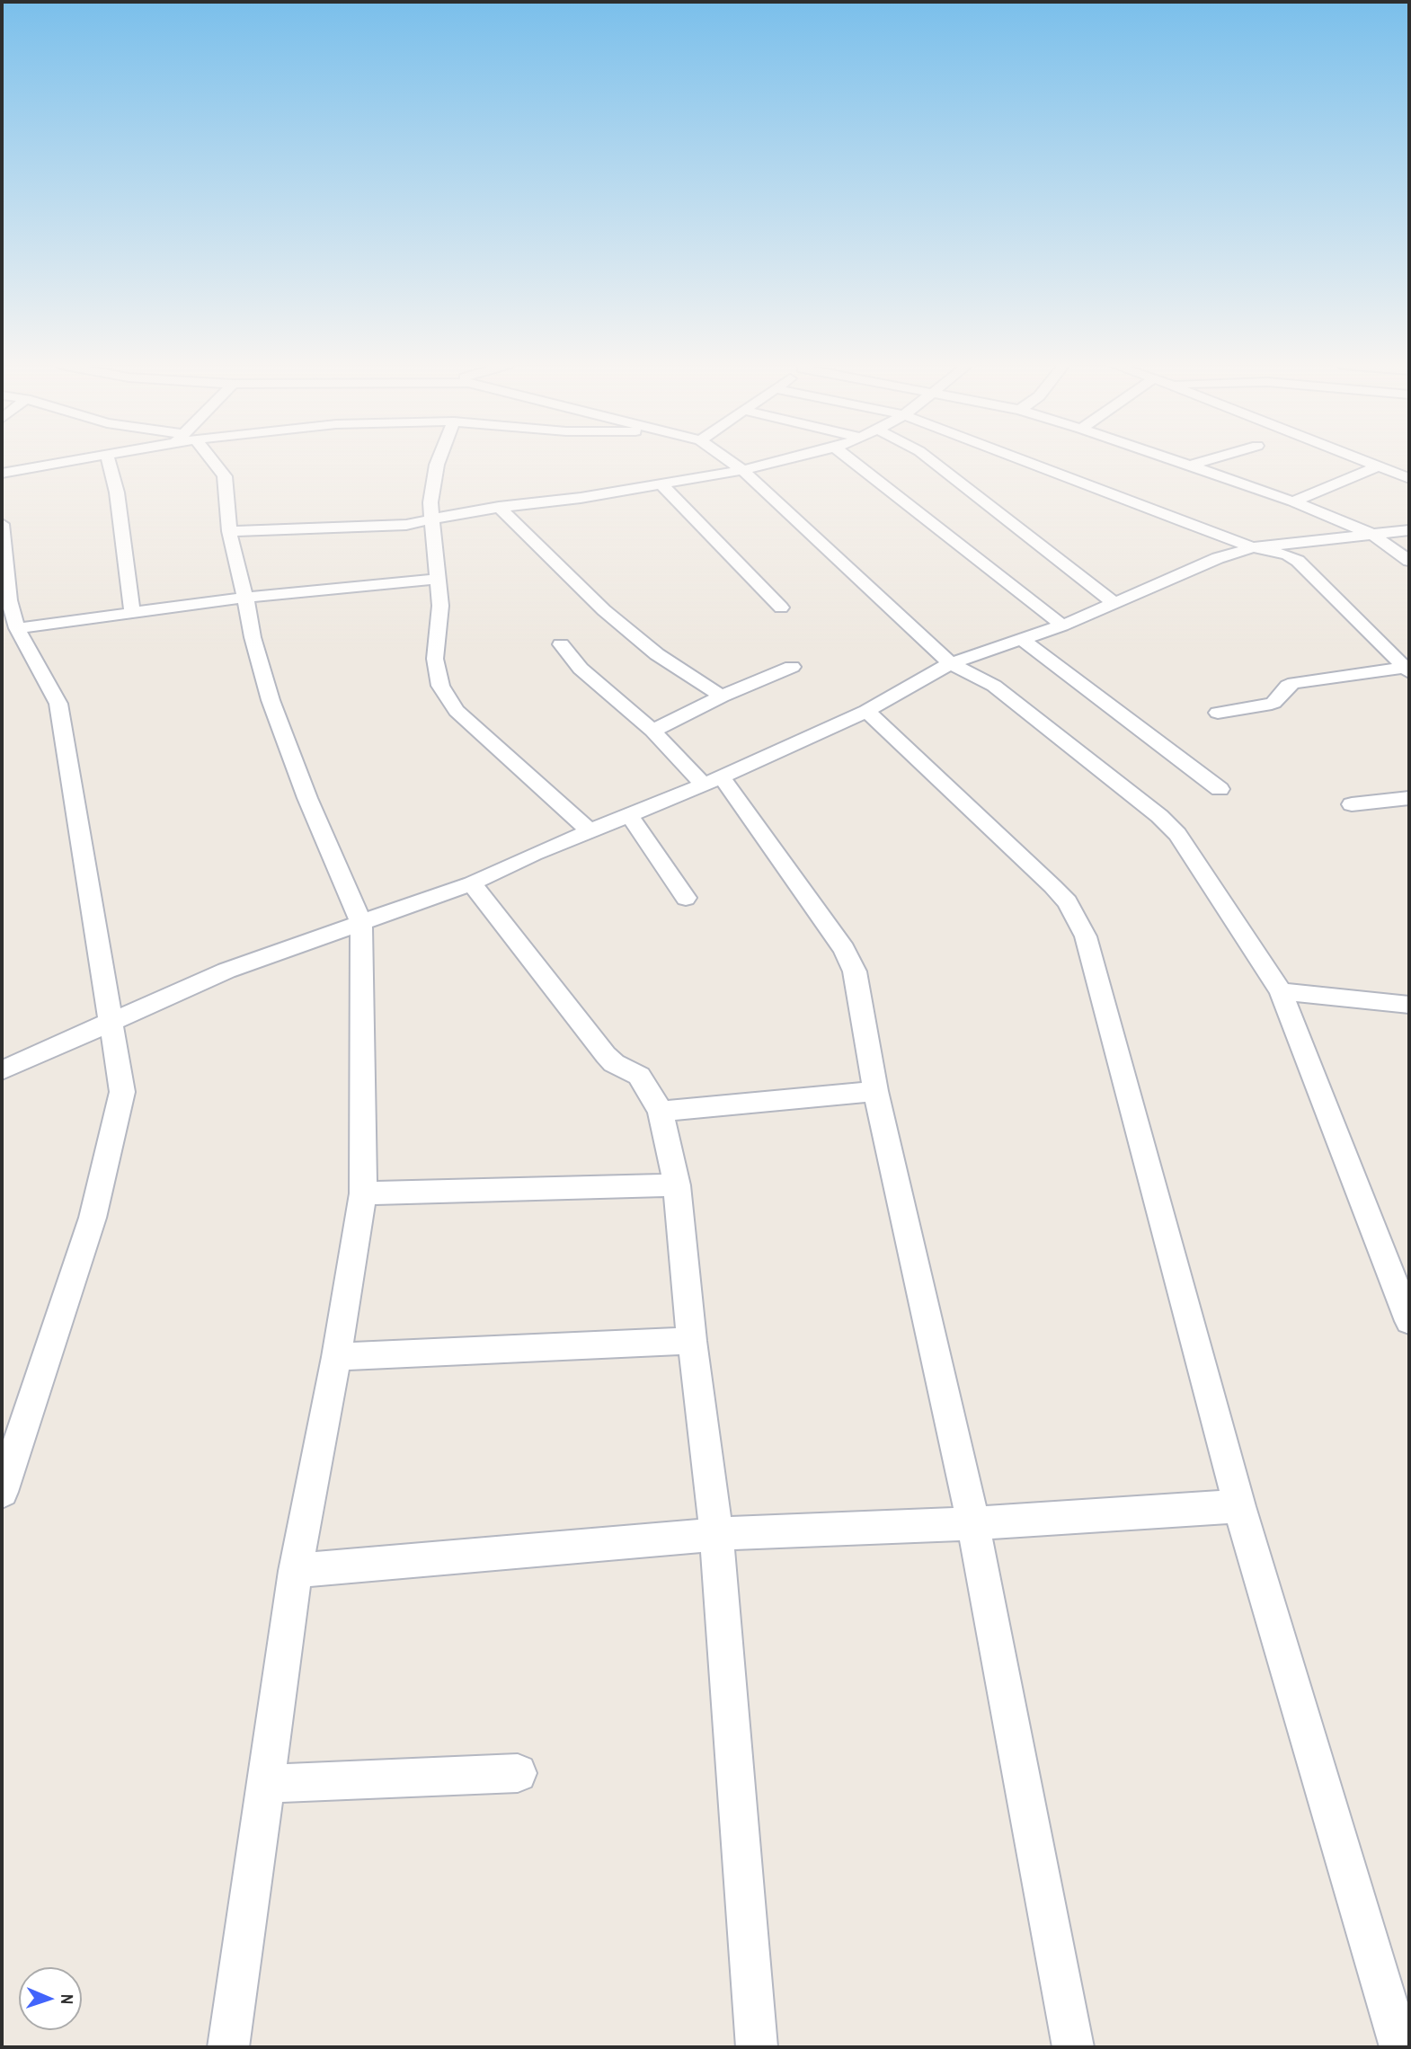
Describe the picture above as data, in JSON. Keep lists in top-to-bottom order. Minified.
{"north":"right"}
